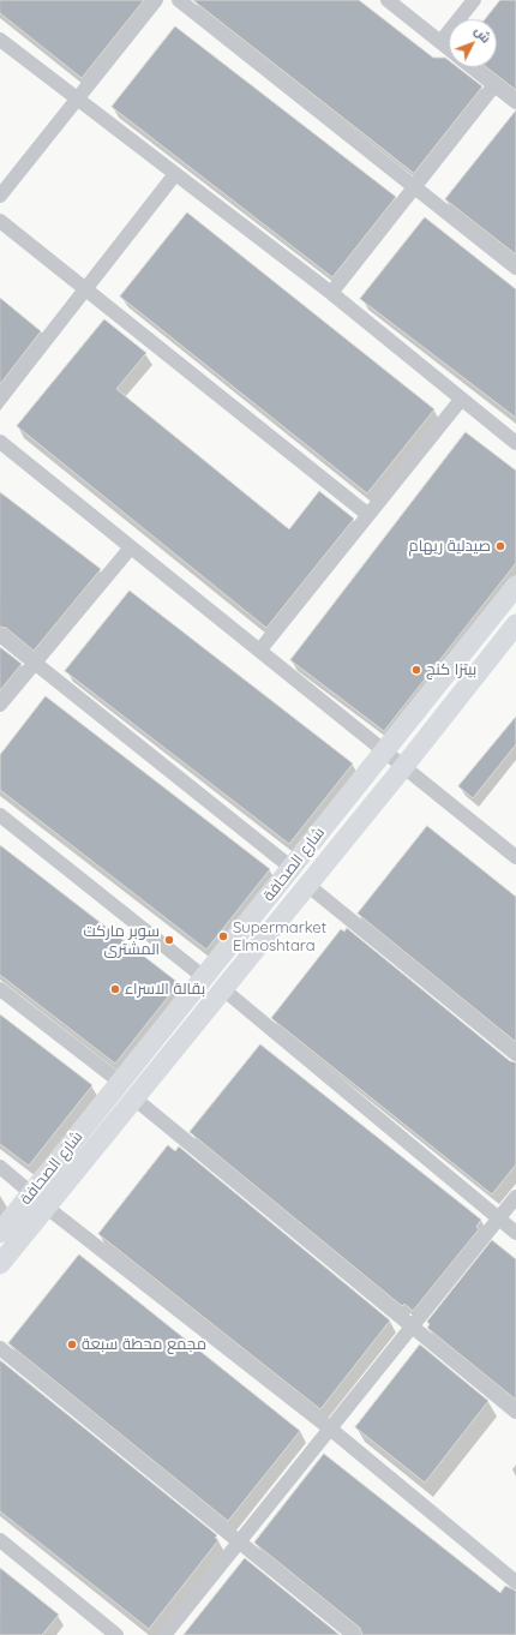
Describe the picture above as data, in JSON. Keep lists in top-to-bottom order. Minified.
{"streets":{"main road":["شارع الصحافة"]},"places":["صيدلية ريهام","بيتزا كنج","Supermarket Elmoshtara","سوبر ماركت المشترى","بقالة الاسراء","مجمع محطة سبعة"],"north":"top right"}
